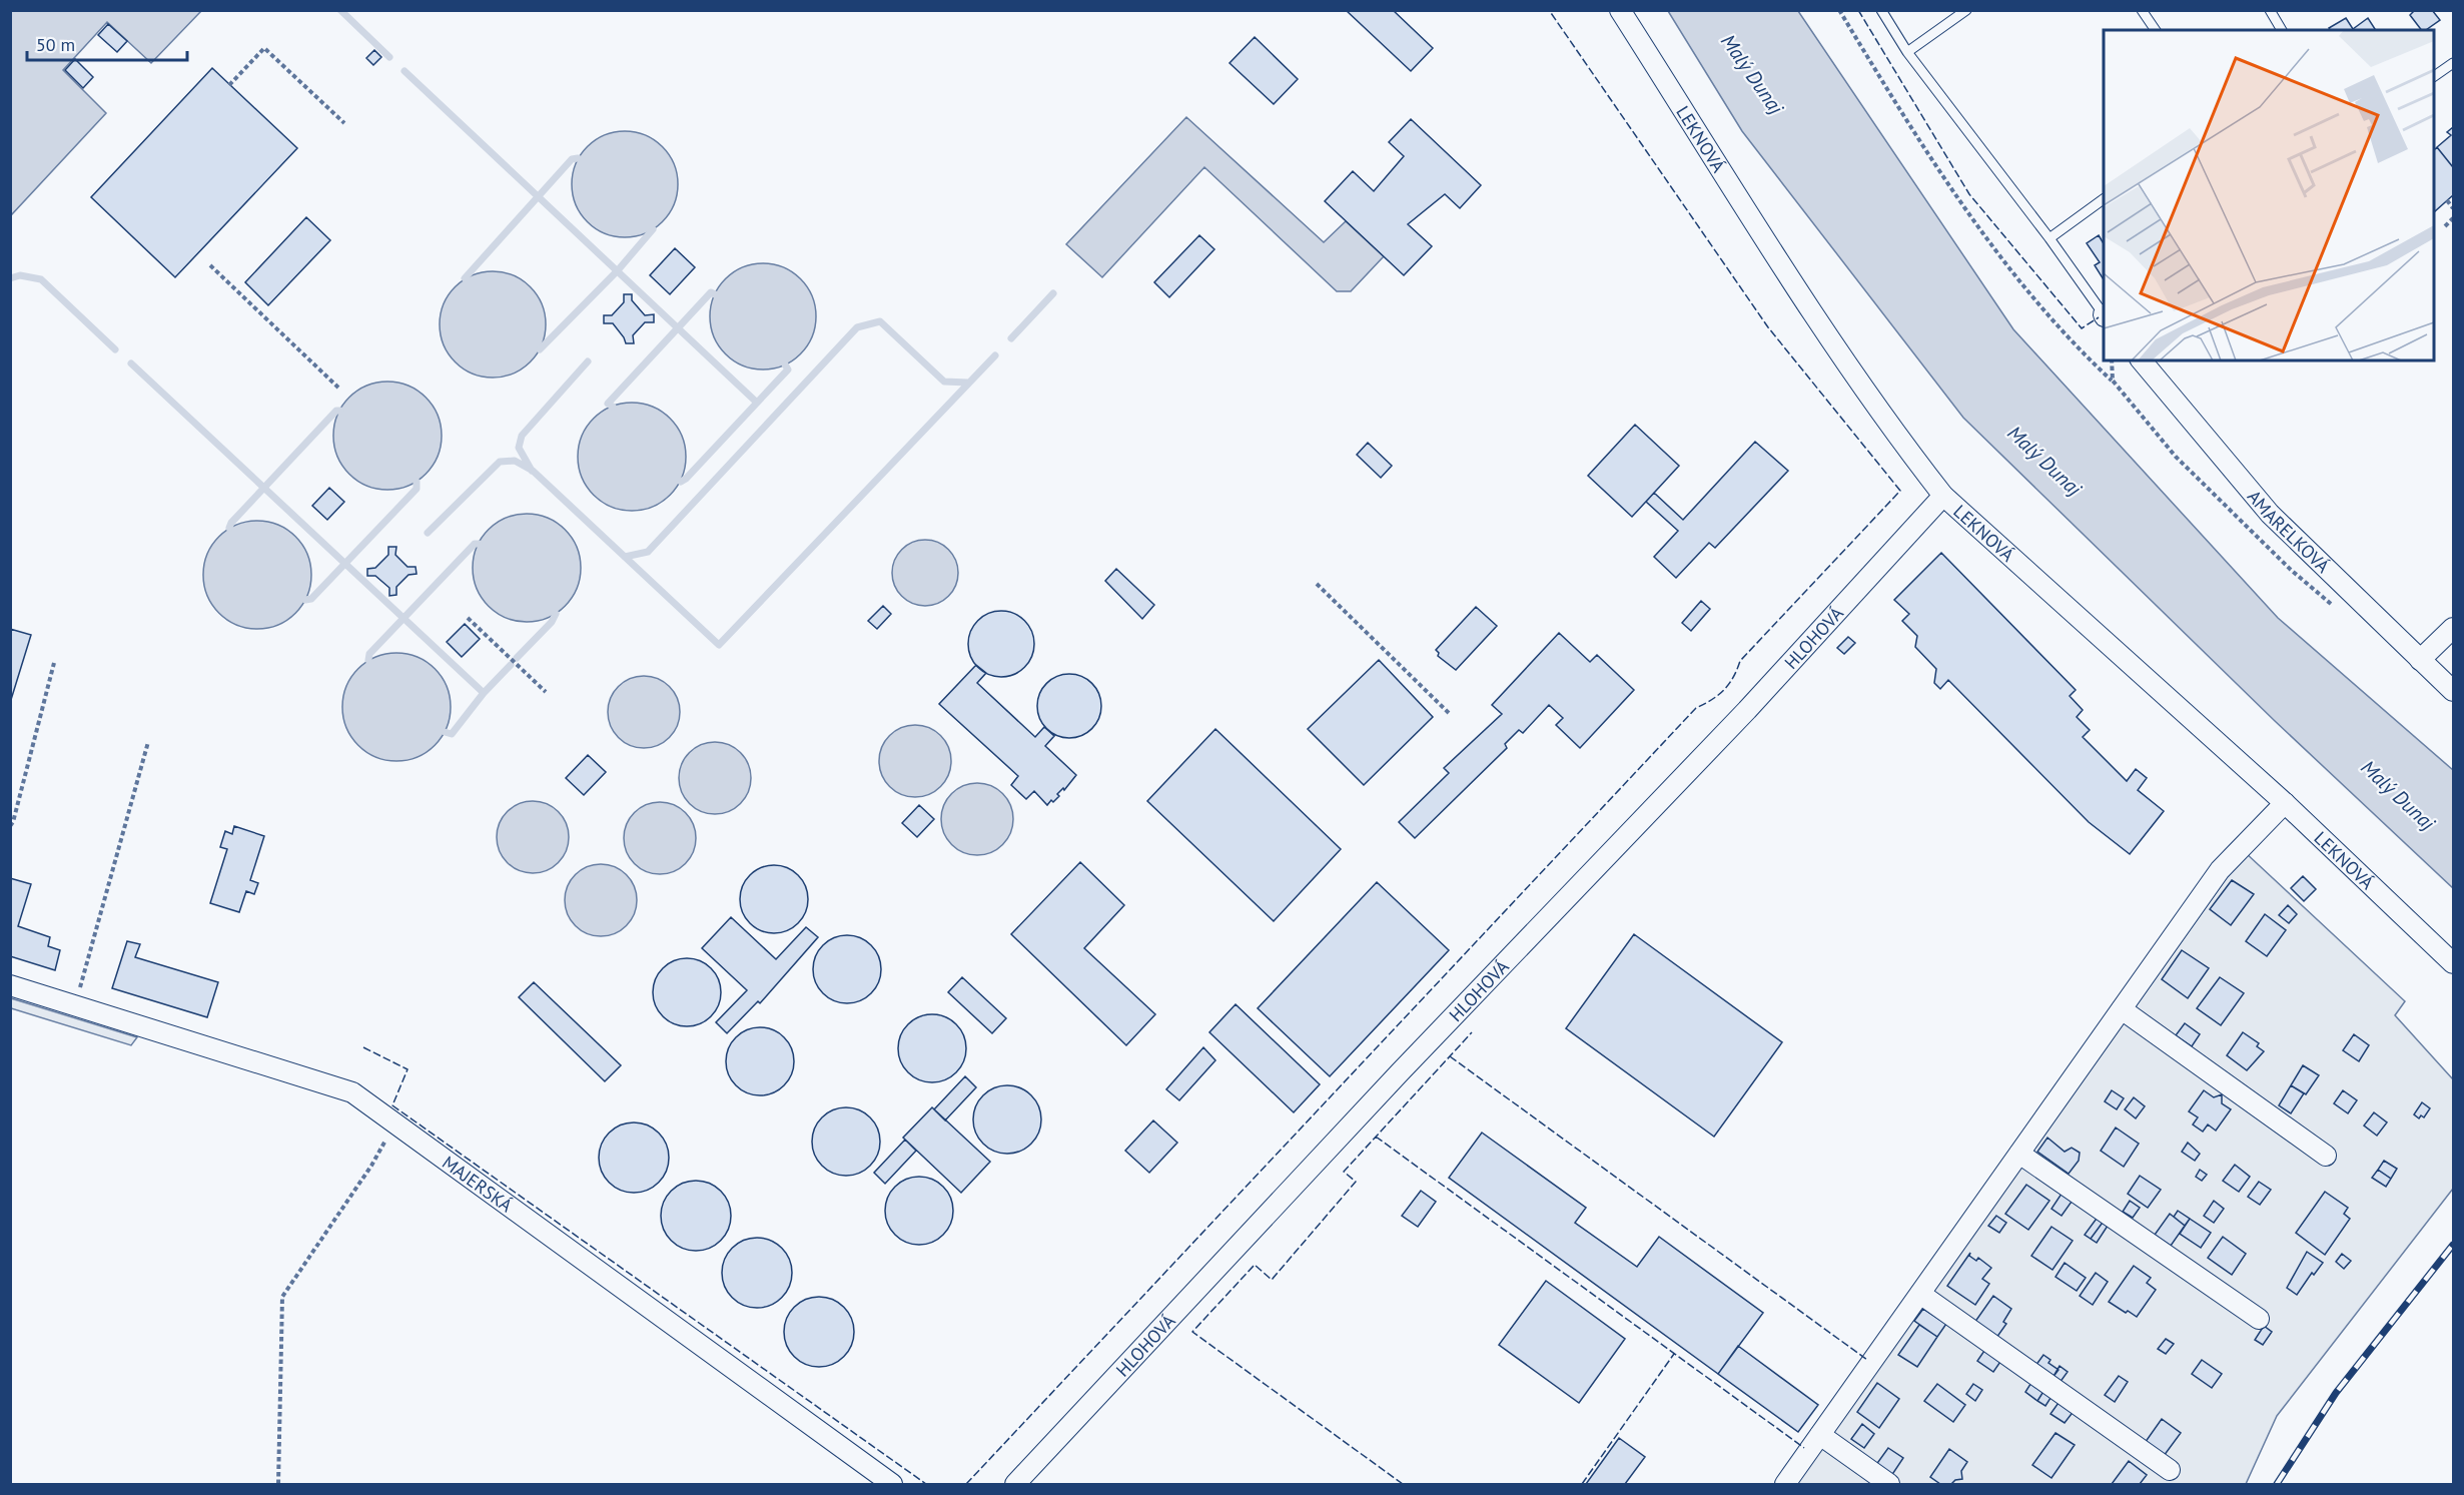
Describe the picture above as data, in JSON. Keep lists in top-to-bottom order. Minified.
{"streets":{"street":["LEKNOVÁ","AMARELKOVÁ","HLOHOVÁ","MAJERSKÁ"]},"crossings":[["LEKNOVÁ","HLOHOVÁ"]],"water":["Malý Dunaj"],"scale_bar":"50 m"}
